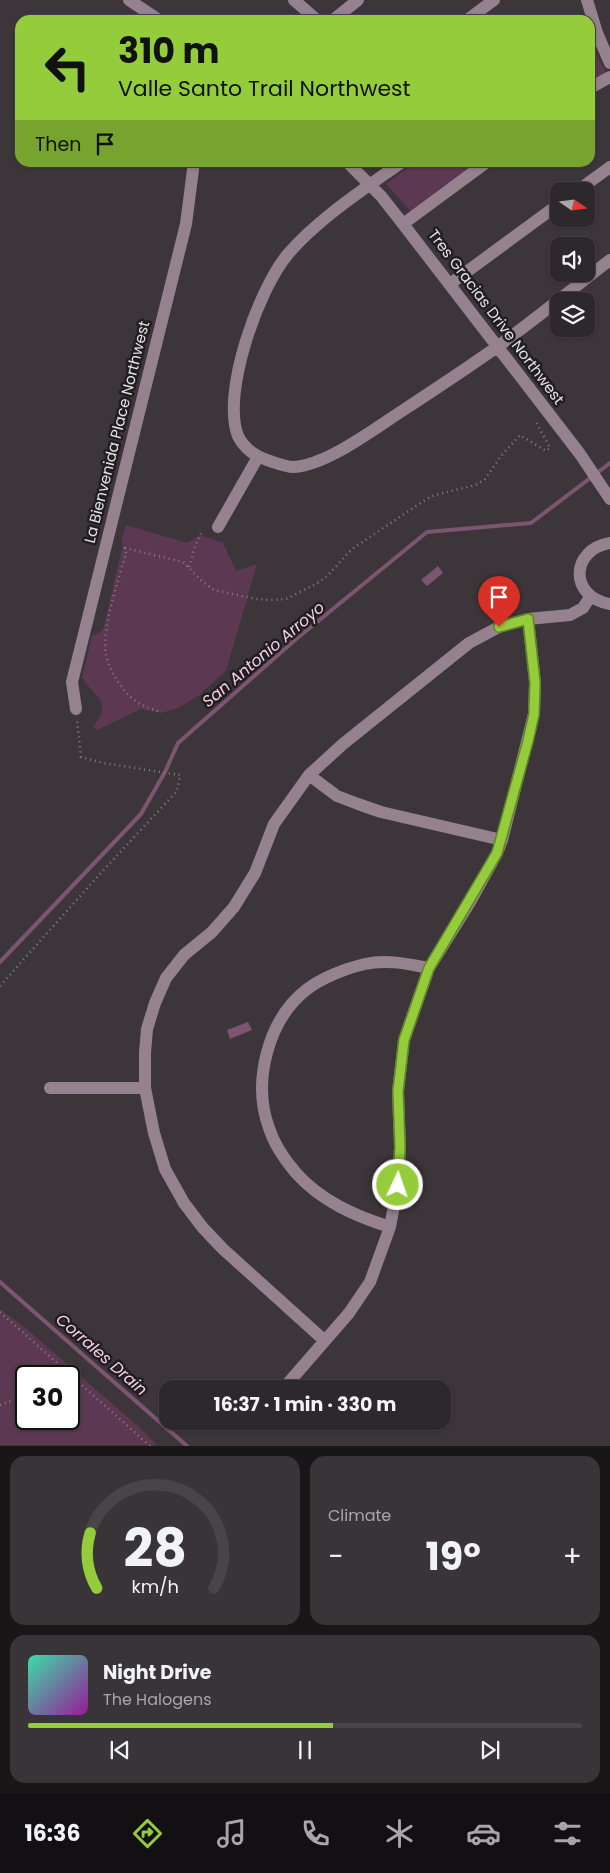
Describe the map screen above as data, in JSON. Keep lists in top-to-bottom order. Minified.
{"streets":{"street":["Tres Gracias Drive Northwest","La Bienvenida Place Northwest"]},"water":["San Antonio Arroyo","Corrales Drain"],"north":"right","page":{"turn":["310 m","Valle Santo Trail Northwest"],"then":"Then","limit":"30","trip":"16:37 · 1 min · 330 m","tile":"Climate","heat":["−","19°","+"],"song":["Night Drive","The Halogens"],"tabs":"16:36","gauge":["28","km/h"]}}
